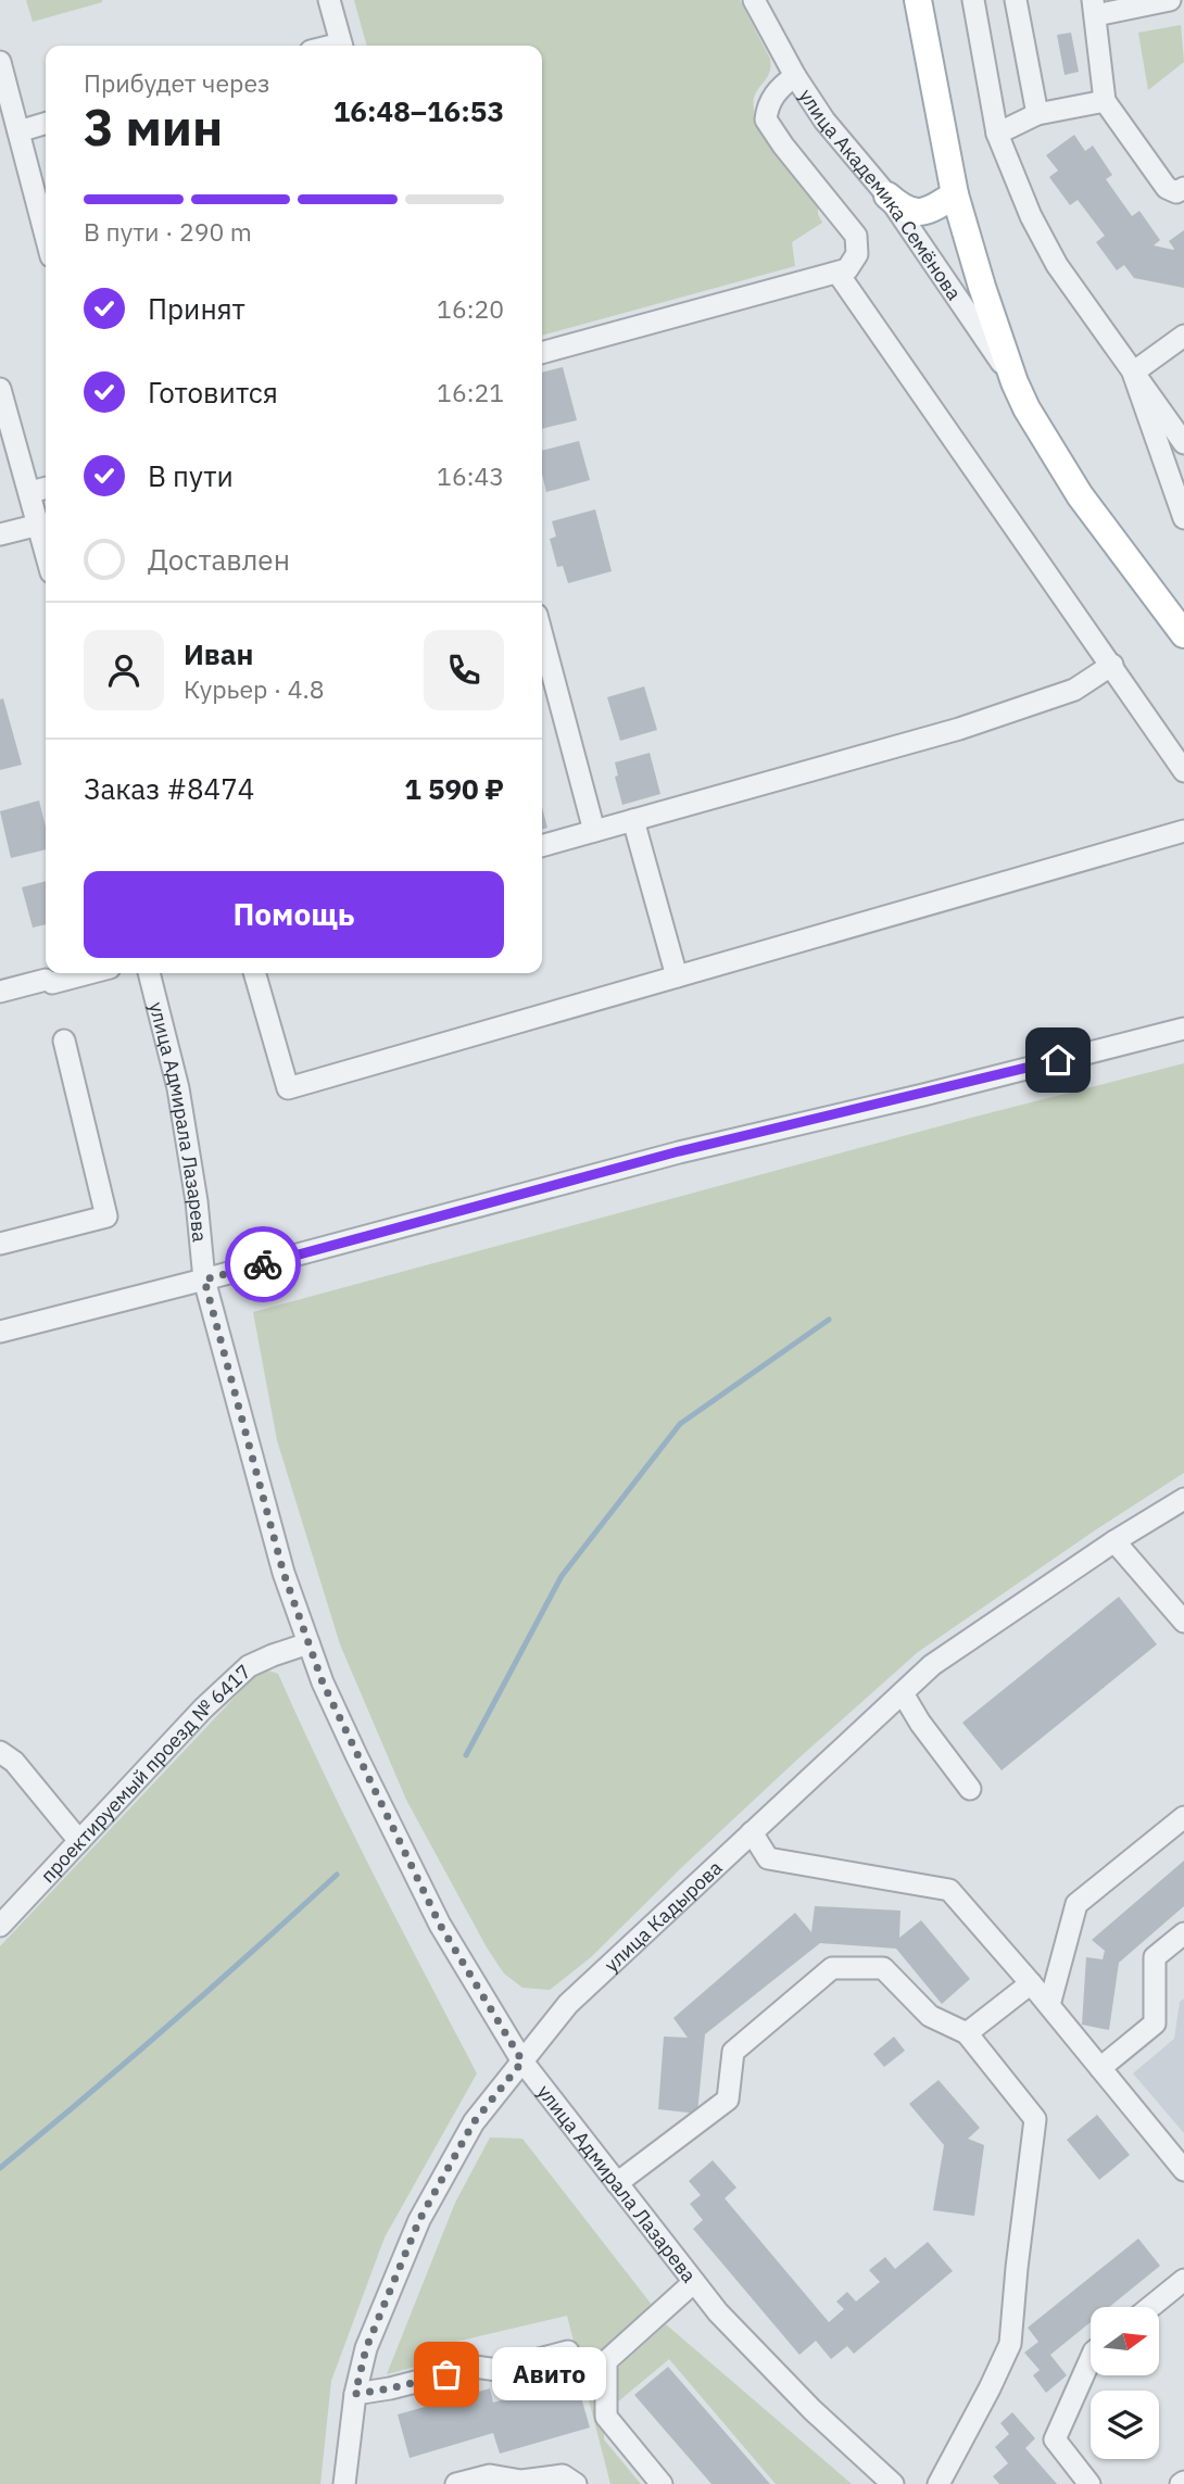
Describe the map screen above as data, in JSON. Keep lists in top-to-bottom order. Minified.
{"streets":{"main road":["улица Академика Семёнова"],"street":["улица Адмирала Лазарева","проектируемый проезд № 6417","улица Кадырова"]},"crossings":[["улица Адмирала Лазарева","проектируемый проезд № 6417"],["улица Адмирала Лазарева","улица Кадырова"]],"places":["Авито"],"north":"right","page":{"heading":["3 мин","Прибудет через","16:48–16:53"],"panel":["Иван","Курьер · 4.8","Заказ #8474","1 590 ₽"],"bar":"В пути · 290 m","list":[["Принят","16:20"],["Готовится","16:21"],["В пути","16:43"],"Доставлен"],"buttons":"Помощь","bubble":"Авито"}}
